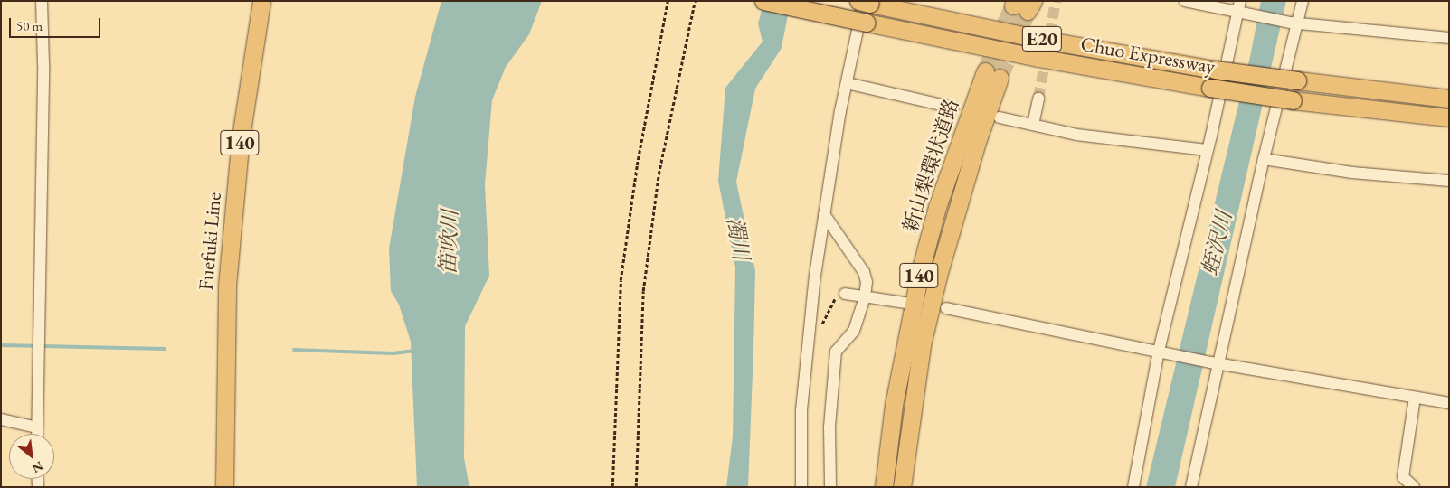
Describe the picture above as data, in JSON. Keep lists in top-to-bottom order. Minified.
{"streets":{"highway":["E20","Chuo Expressway","140","新山梨環状道路","Fuefuki Line"]},"water":["濁川","笛吹川","蛭沢川"],"scale_bar":"50 m","north":"bottom right"}
